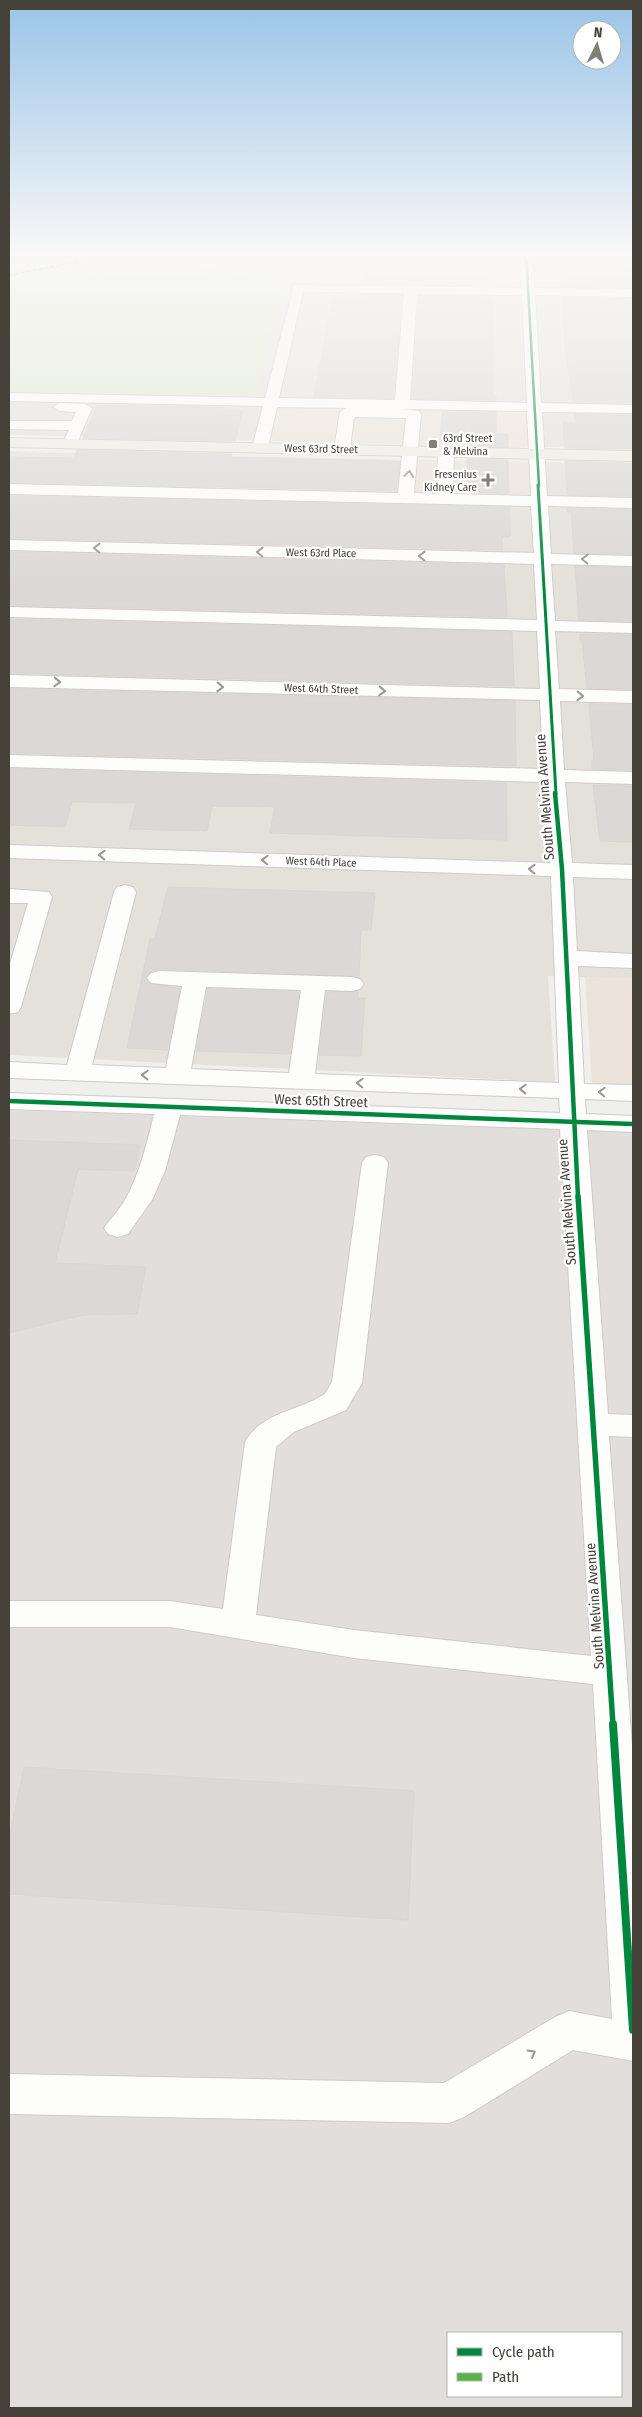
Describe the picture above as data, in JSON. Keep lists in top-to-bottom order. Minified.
{"streets":{"main road":["West 63rd Street"],"street":["West 63rd Place","West 64th Street","South Melvina Avenue","West 64th Place","West 65th Street"]},"crossings":[["West 63rd Street","South Melvina Avenue"],["West 63rd Place","South Melvina Avenue"],["West 64th Street","South Melvina Avenue"],["South Melvina Avenue","West 64th Place"],["South Melvina Avenue","West 65th Street"]],"places":{"transit":["63rd Street & Melvina"],"health":["Fresenius Kidney Care"]},"legend":["Cycle path","Path"],"north":"top"}
